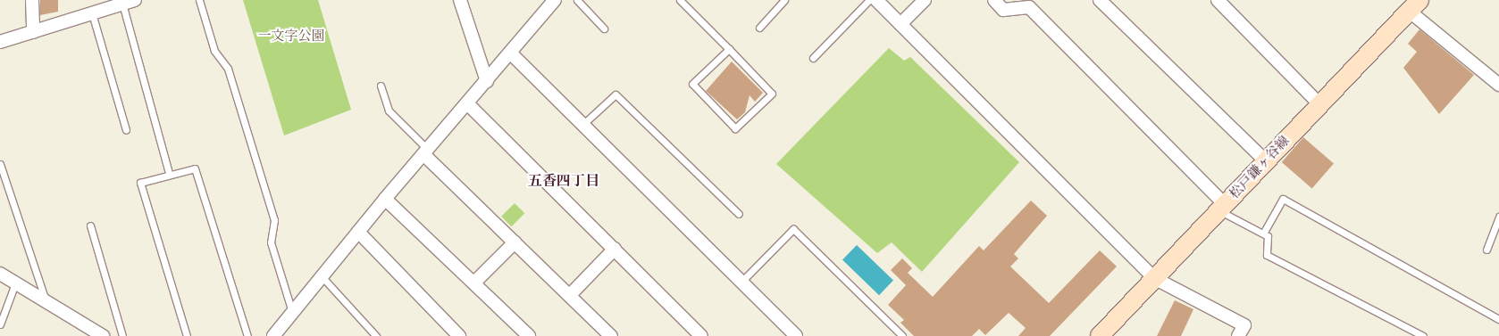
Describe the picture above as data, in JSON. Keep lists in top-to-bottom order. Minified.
{"streets":{"main road":["松戸鎌ヶ谷線"]},"districts":["五香四丁目"],"parks":["一文字公園"]}
